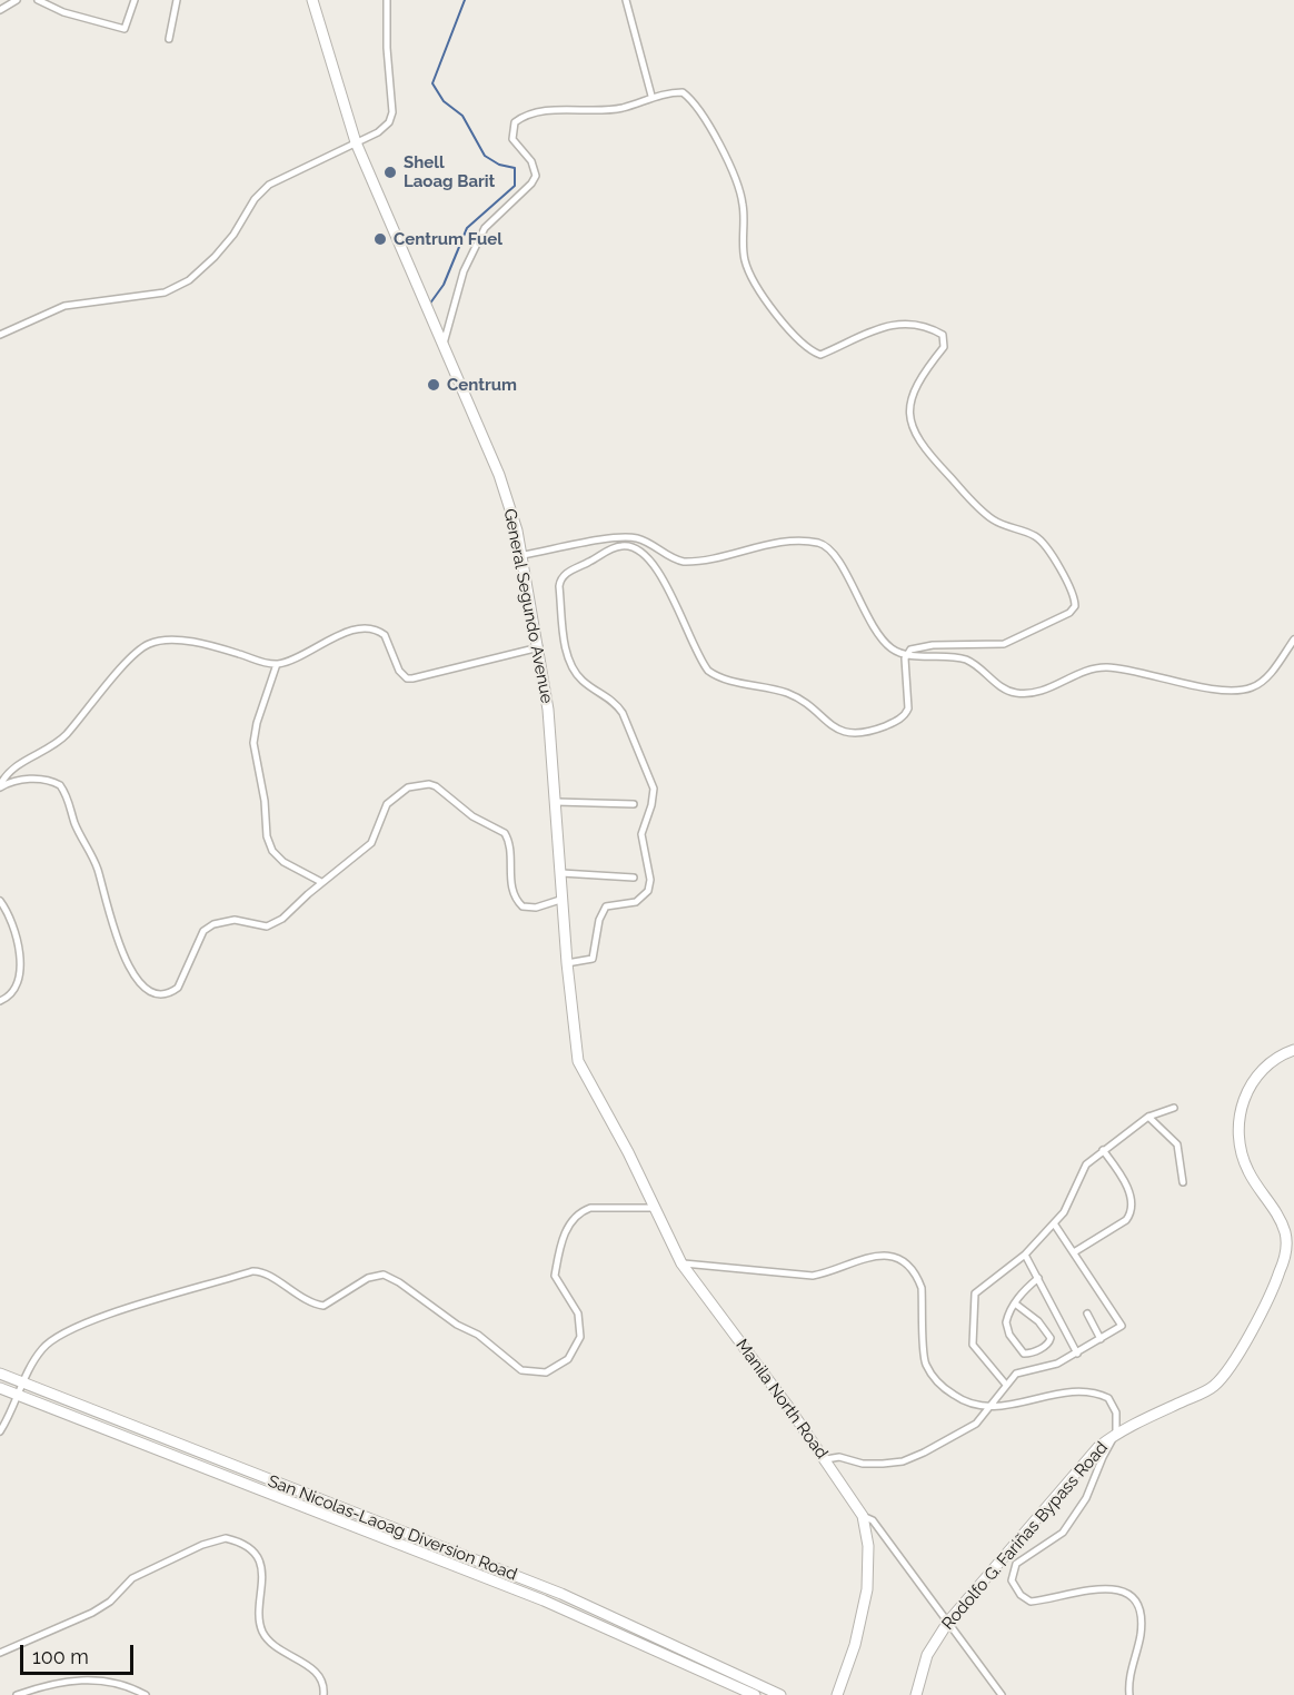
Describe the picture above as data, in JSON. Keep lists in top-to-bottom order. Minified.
{"streets":{"main road":["General Segundo Avenue","Manila North Road","San Nicolas-Laoag Diversion Road","Rodolfo G. Fariñas Bypass Road"]},"crossings":[["General Segundo Avenue","Manila North Road"]],"places":["Shell Laoag Barit","Centrum Fuel","Centrum"],"scale_bar":"100 m"}
